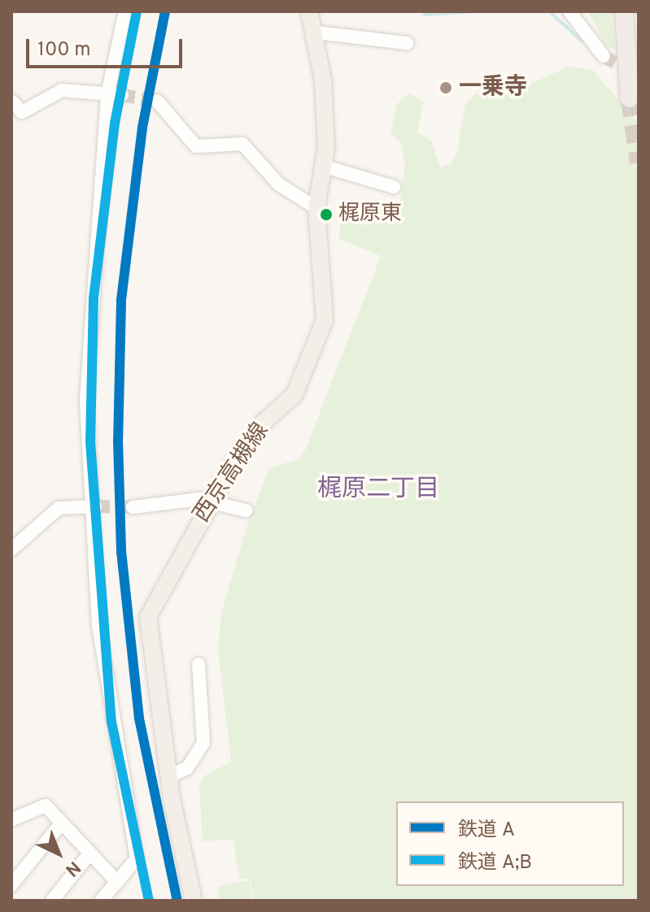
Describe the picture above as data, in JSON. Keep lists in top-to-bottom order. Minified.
{"streets":{"main road":["西京高槻線"]},"districts":["梶原二丁目"],"places":["一乗寺","梶原東"],"lines":["rail line A","rail line A;B"],"legend":["鉄道 A","鉄道 A;B"],"scale_bar":"100 m","north":"bottom right"}
